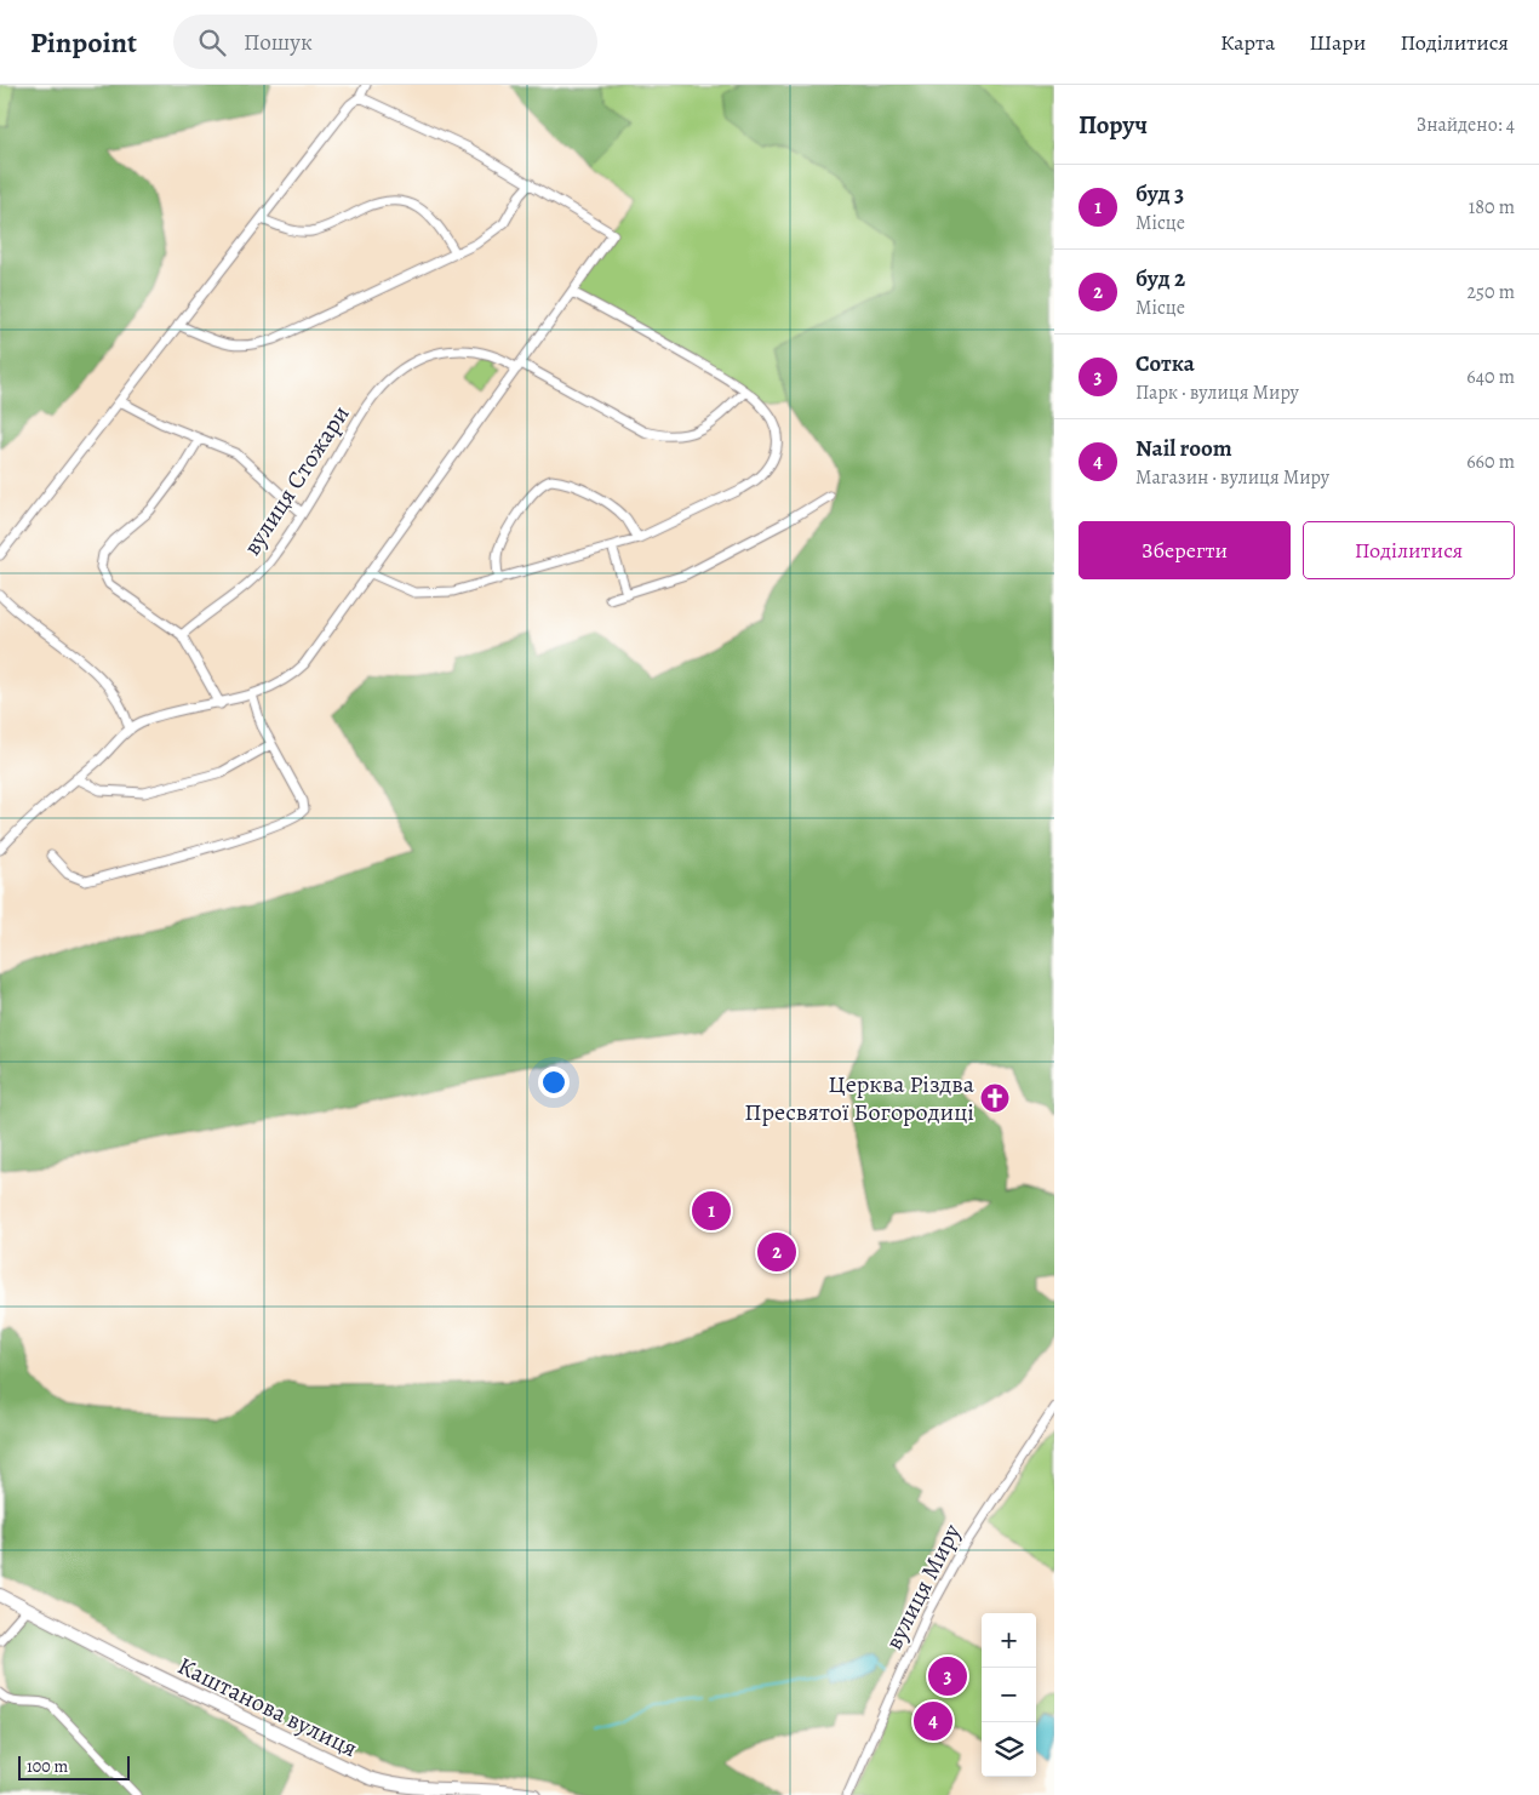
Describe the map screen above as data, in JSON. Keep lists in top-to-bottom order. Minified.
{"streets":{"main road":["Каштанова вулиця"],"street":["вулиця Стожари","вулиця Миру"]},"places":{"church":["Церква Різдва Пресвятої Богородиці"]},"scale_bar":"100 m","page":{"header":"Pinpoint","search":"Пошук","nav":["Карта","Шари","Поділитися"],"heading":["Поруч","Знайдено: 4"],"list":[{"mark":"1","name":"буд 3","note":"Місце","value":"180 m"},{"mark":"2","name":"буд 2","note":"Місце","value":"250 m"},{"mark":"3","name":"Сотка","note":"Парк · вулиця Миру","value":"640 m"},{"mark":"4","name":"Nail room","note":"Магазин · вулиця Миру","value":"660 m"}],"buttons":["Зберегти","Поділитися"],"pins":["1","2","3","4"],"map_buttons":["+","−"],"scale":"100 m"}}
